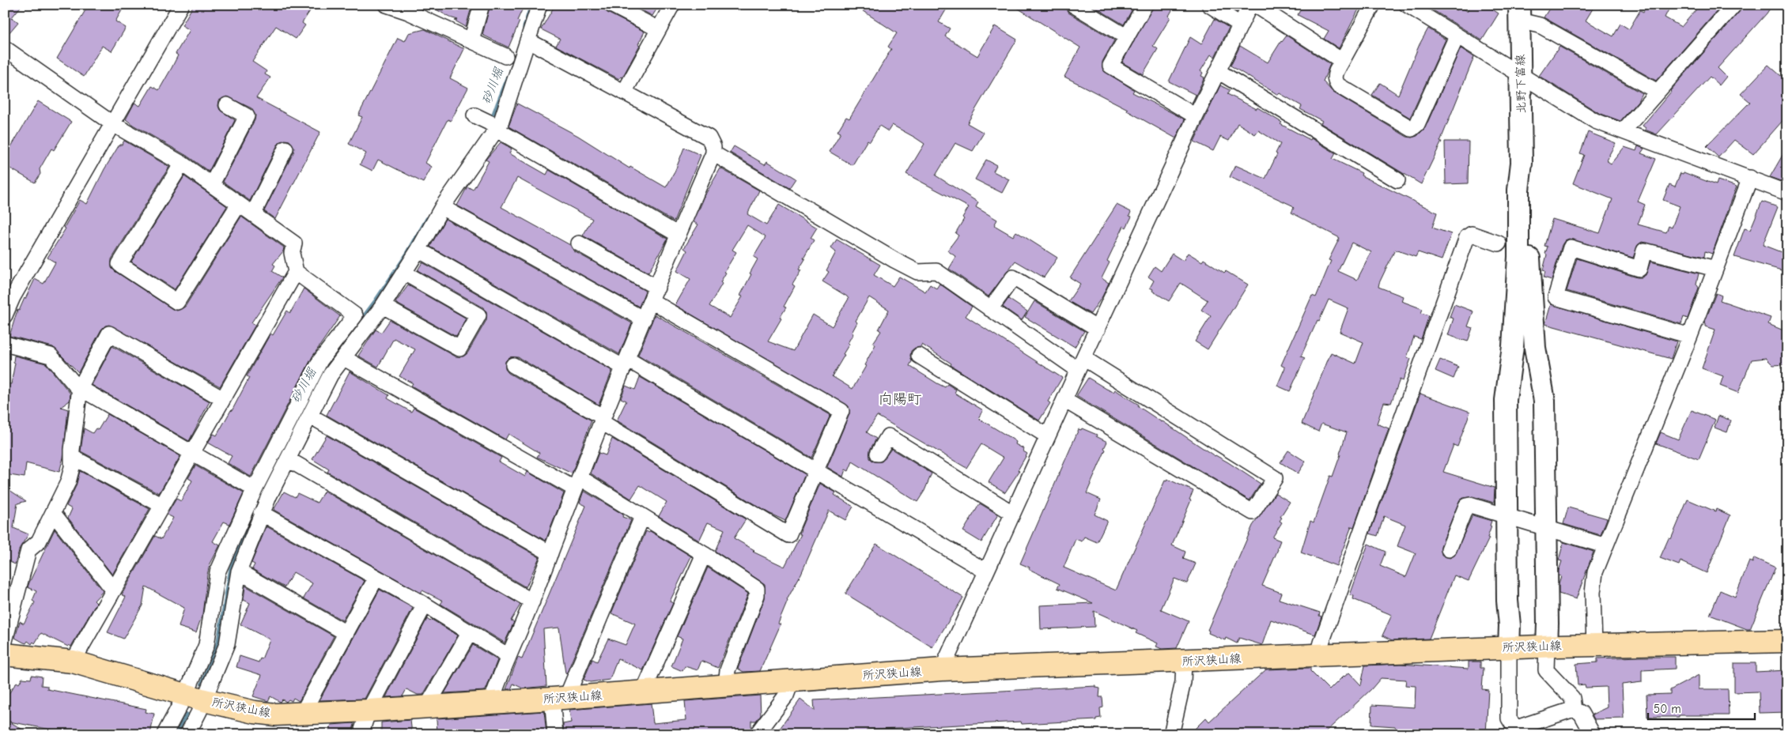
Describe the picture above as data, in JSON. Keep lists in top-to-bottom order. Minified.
{"streets":{"main road":["所沢狭山線"],"street":["北野下富線"]},"districts":["向陽町"],"water":["砂川堀"],"scale_bar":"50 m"}
